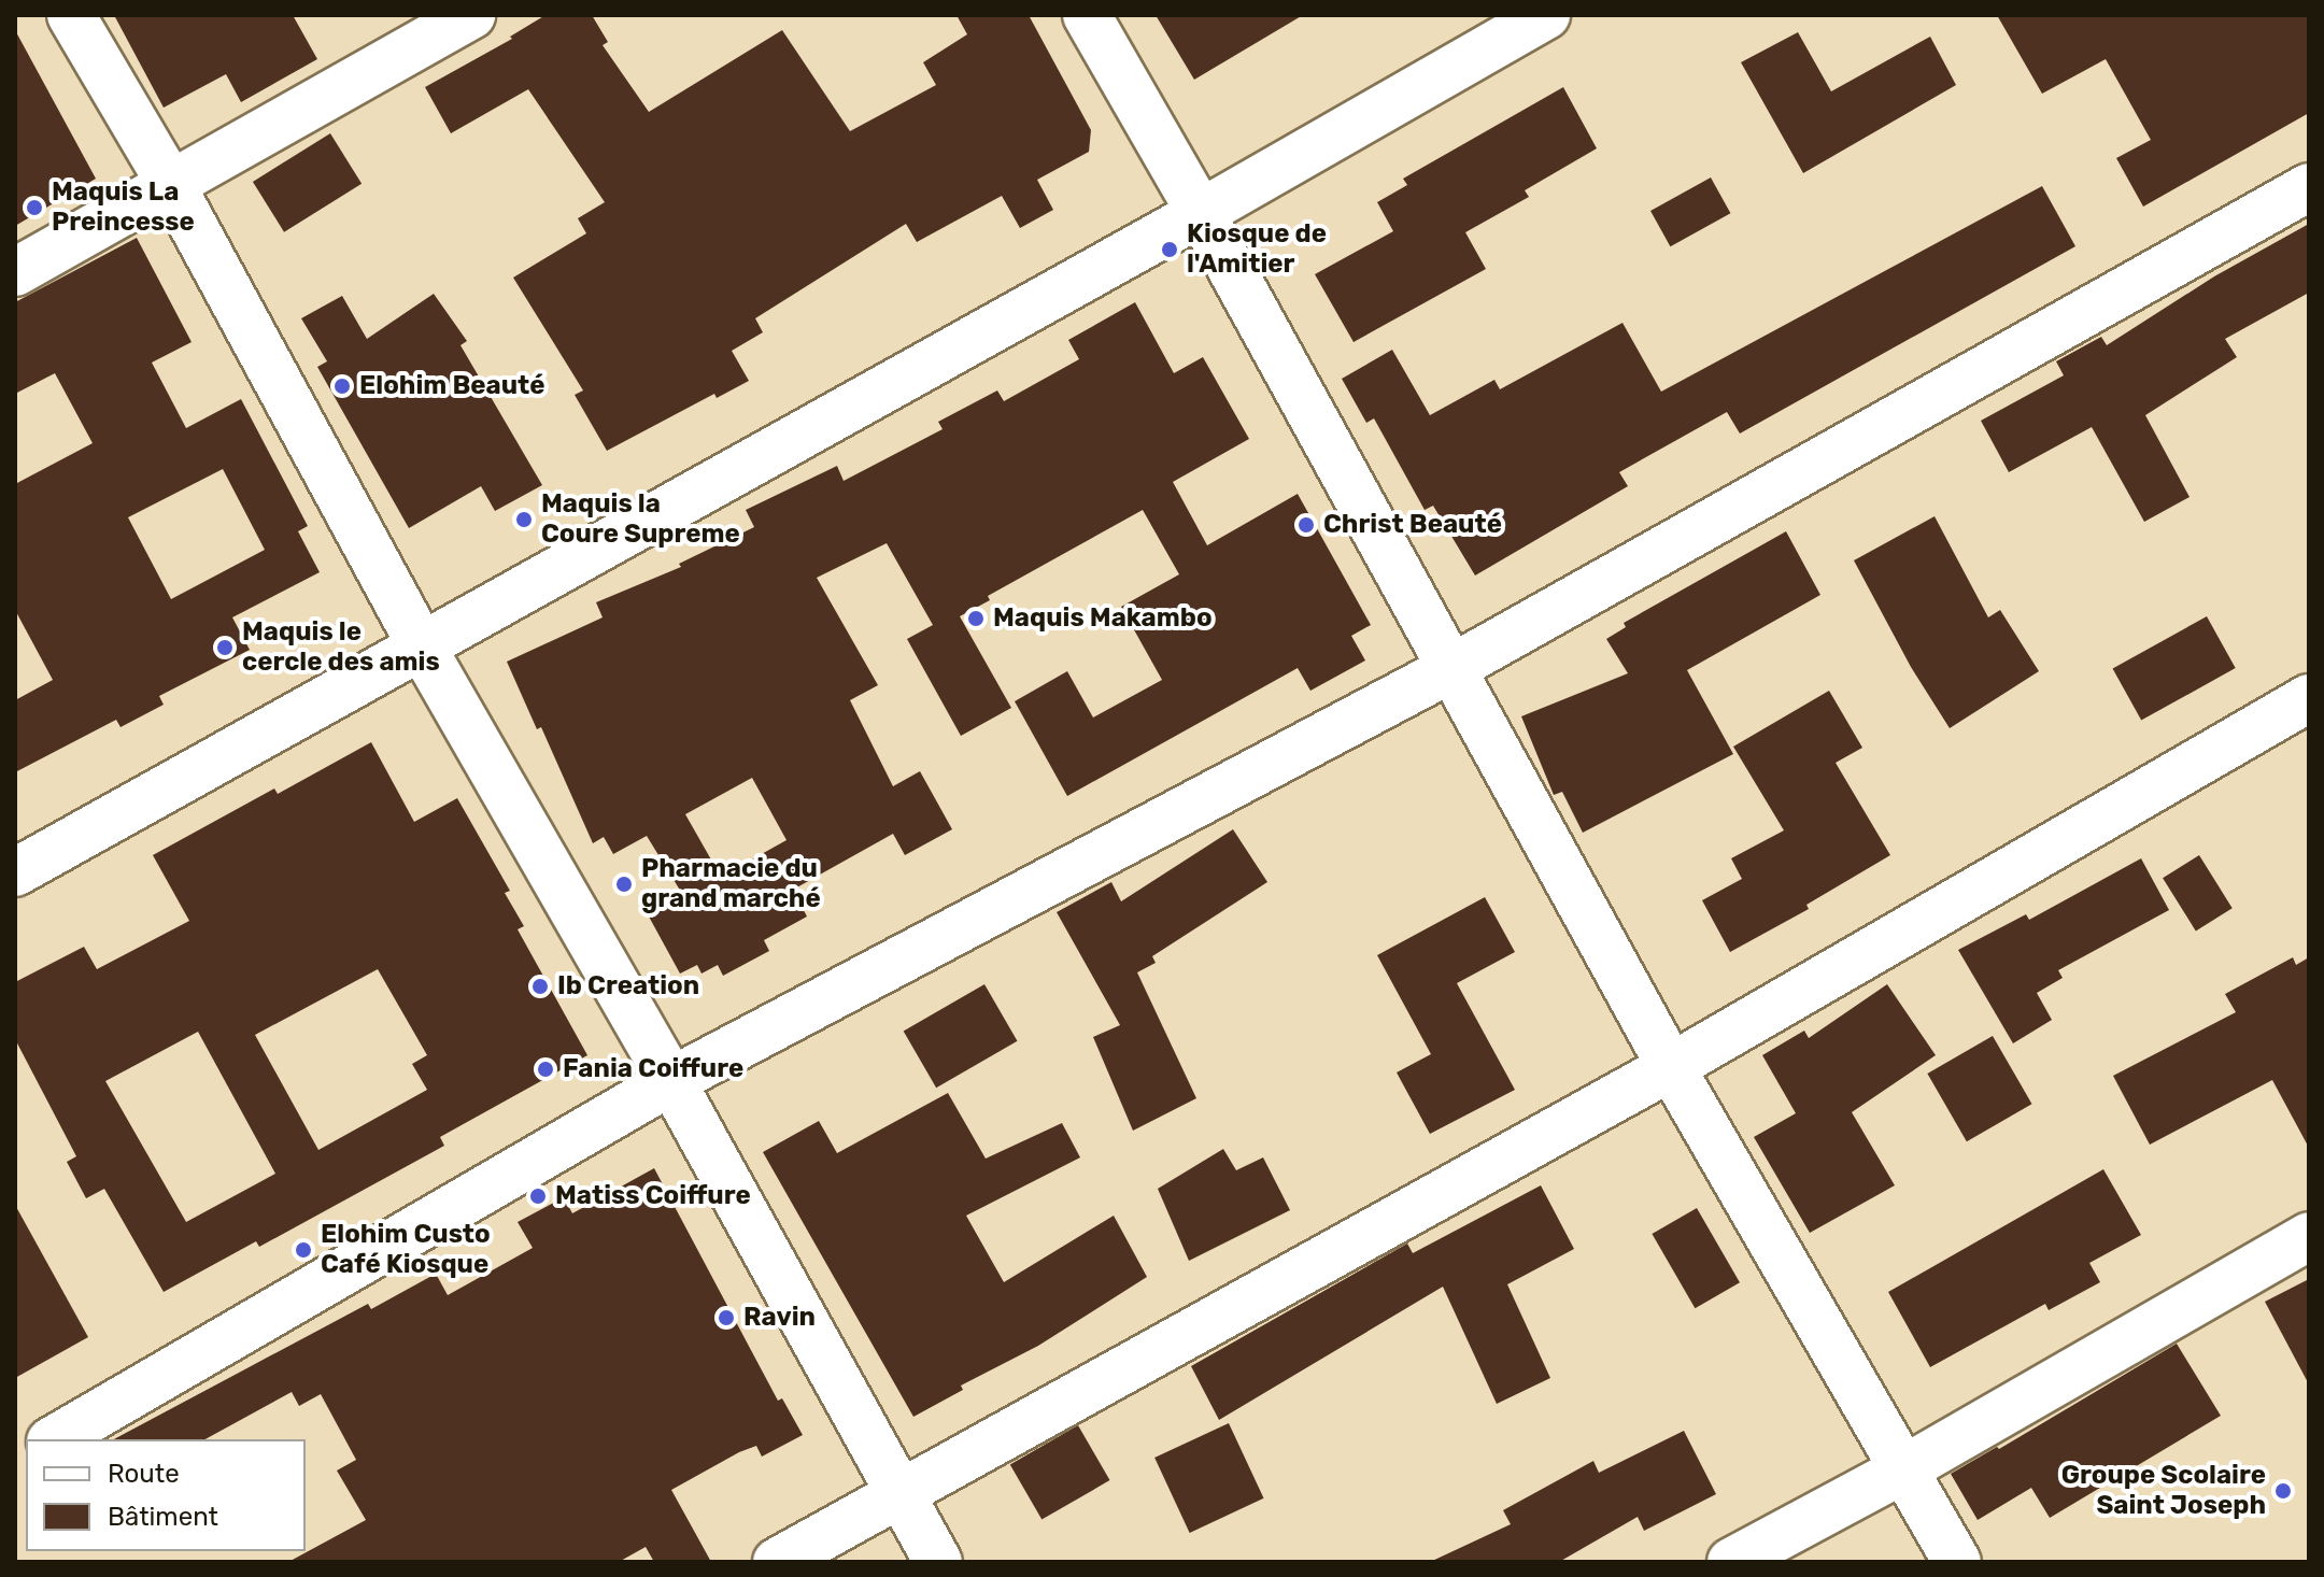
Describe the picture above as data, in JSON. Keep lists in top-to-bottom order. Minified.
{"places":["Maquis La Preincesse","Kiosque de l'Amitier","Elohim Beauté","Maquis la Coure Supreme","Christ Beauté","Maquis Makambo","Maquis le cercle des amis","Pharmacie du grand marché","Ib Creation","Fania Coiffure","Matiss Coiffure","Elohim Custo Café Kiosque","Ravin","Groupe Scolaire Saint Joseph"],"legend":["Route","Bâtiment"]}
